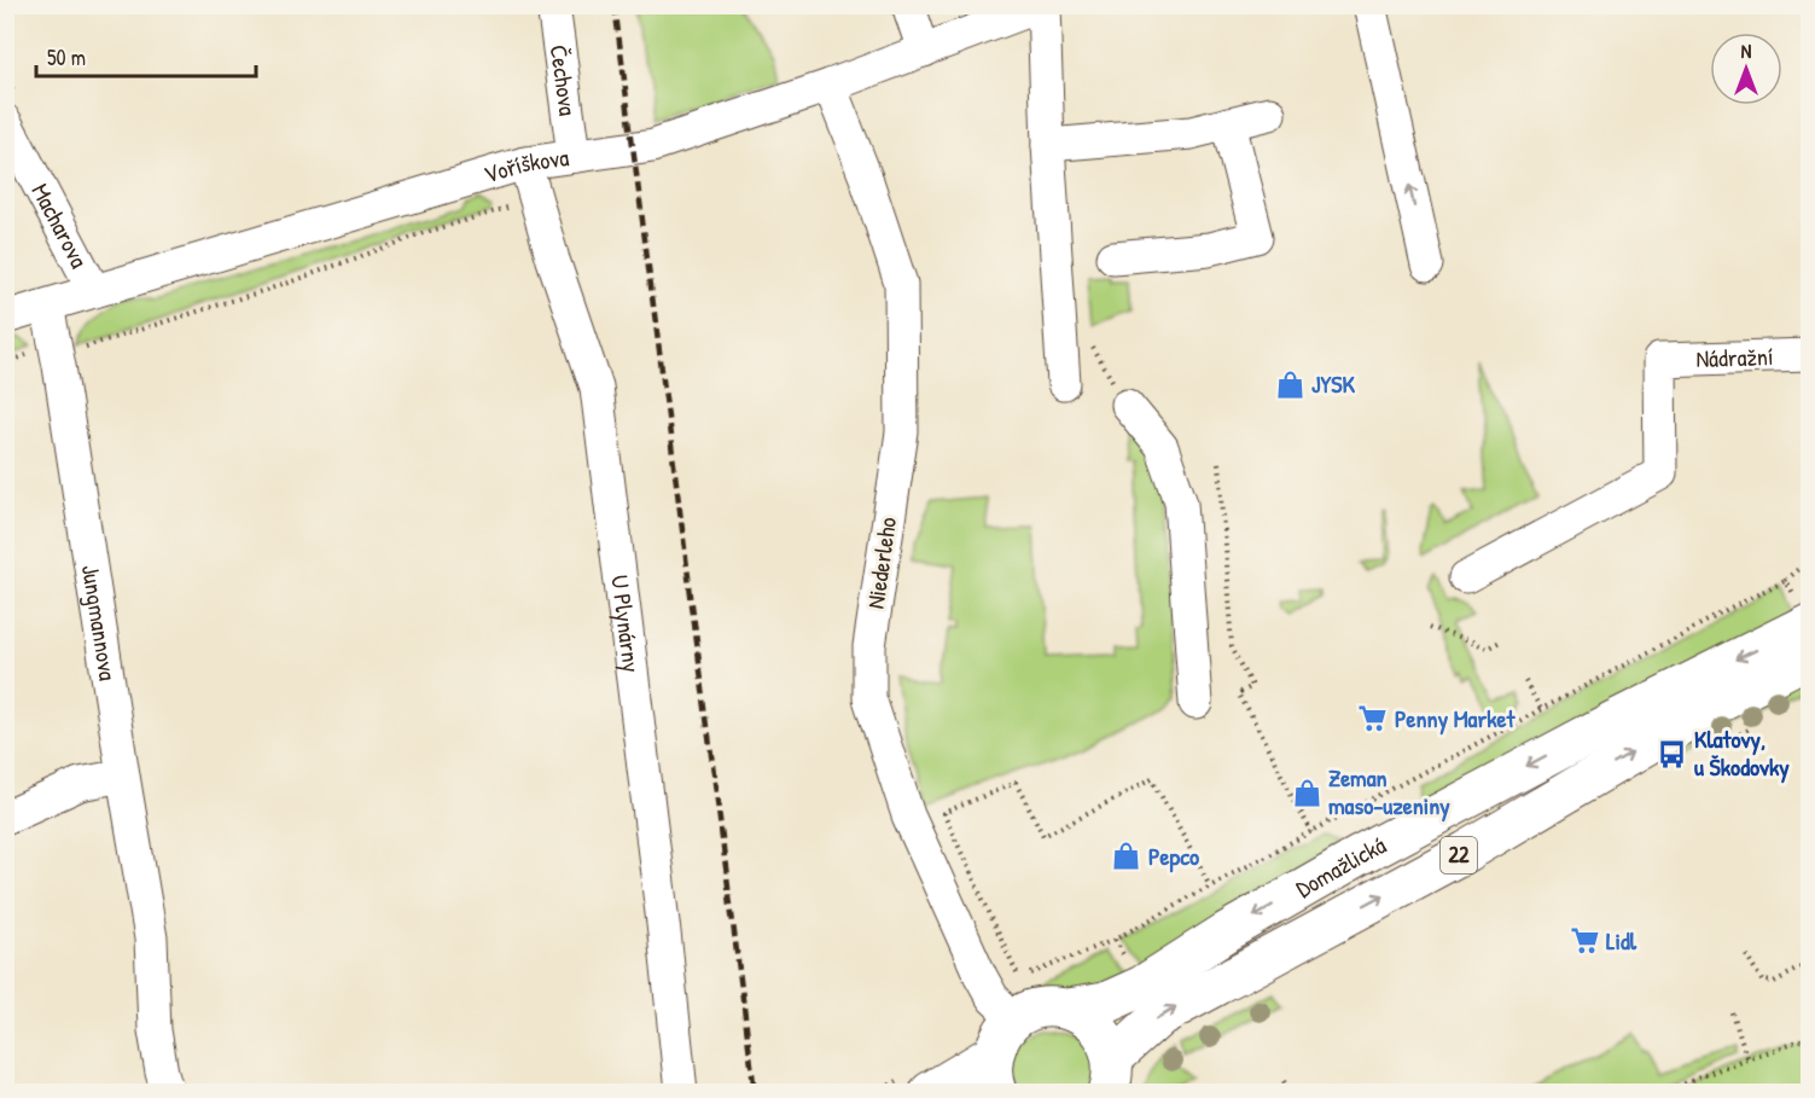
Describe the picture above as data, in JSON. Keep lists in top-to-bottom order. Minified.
{"streets":{"main road":["22","Domažlická"],"street":["Čechova","Voříškova","Macharova","Nádražní","Niederleho","Jungmannova","U Plynárny"]},"crossings":[["Čechova","Voříškova"],["Voříškova","Macharova"],["Voříškova","Niederleho"],["Voříškova","Jungmannova"],["Voříškova","U Plynárny"],["Niederleho","22"],["22","Domažlická"]],"places":{"shop":["JYSK","Zeman maso-uzeniny","Pepco"],"supermarket":["Penny Market","Lidl"],"bus stop":["Klatovy, u Škodovky"]},"scale_bar":"50 m","north":"top"}
